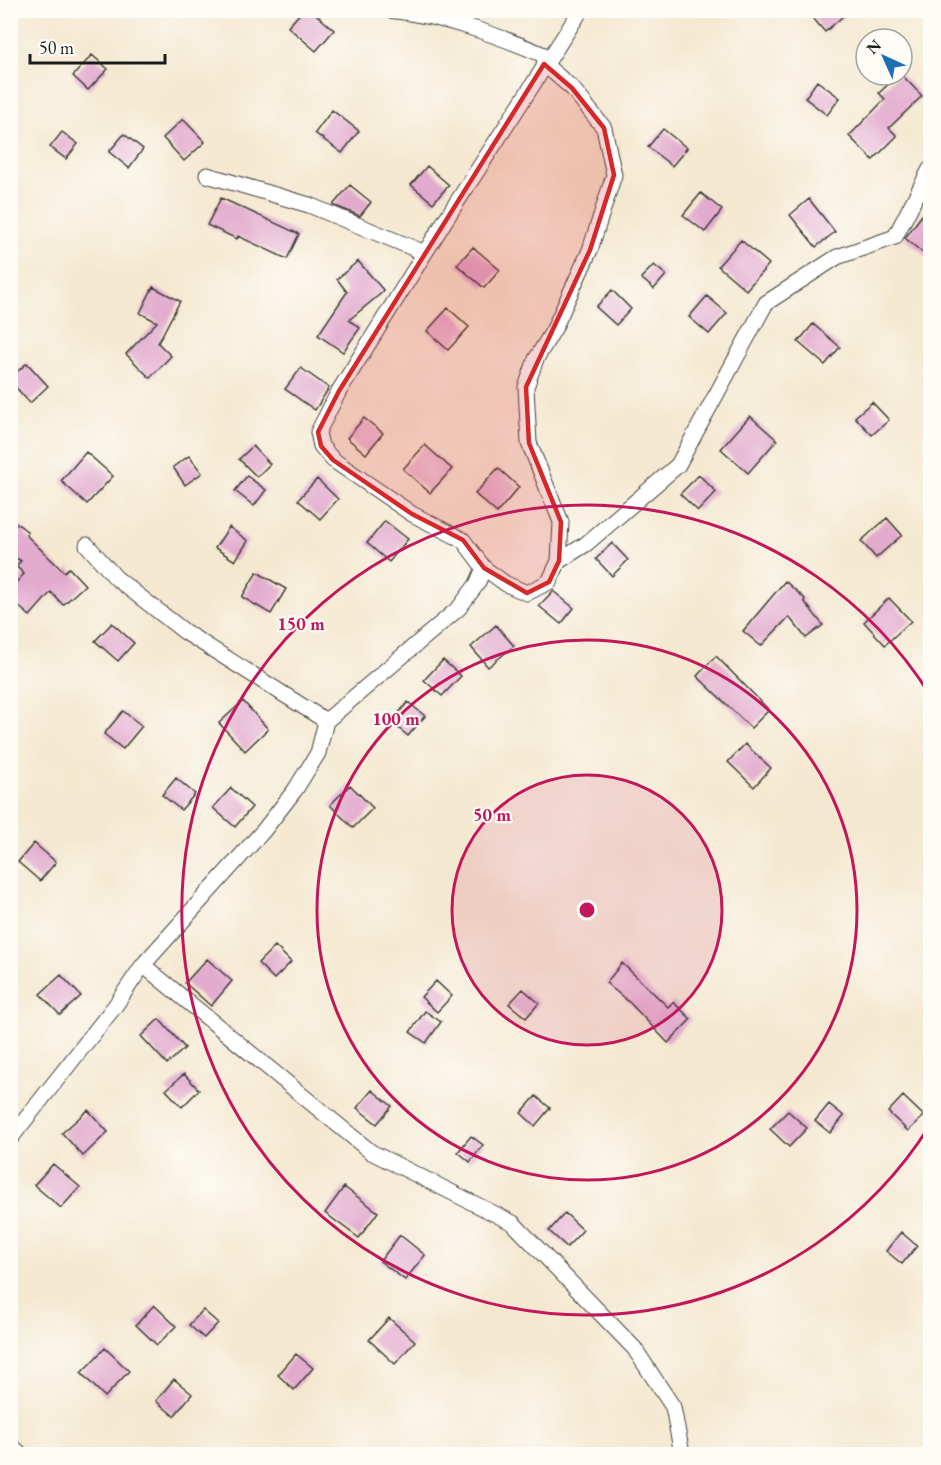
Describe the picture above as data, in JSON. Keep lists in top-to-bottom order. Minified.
{"scale_bar":"50 m","north":"top left","rings":["150 m","100 m","50 m"]}
